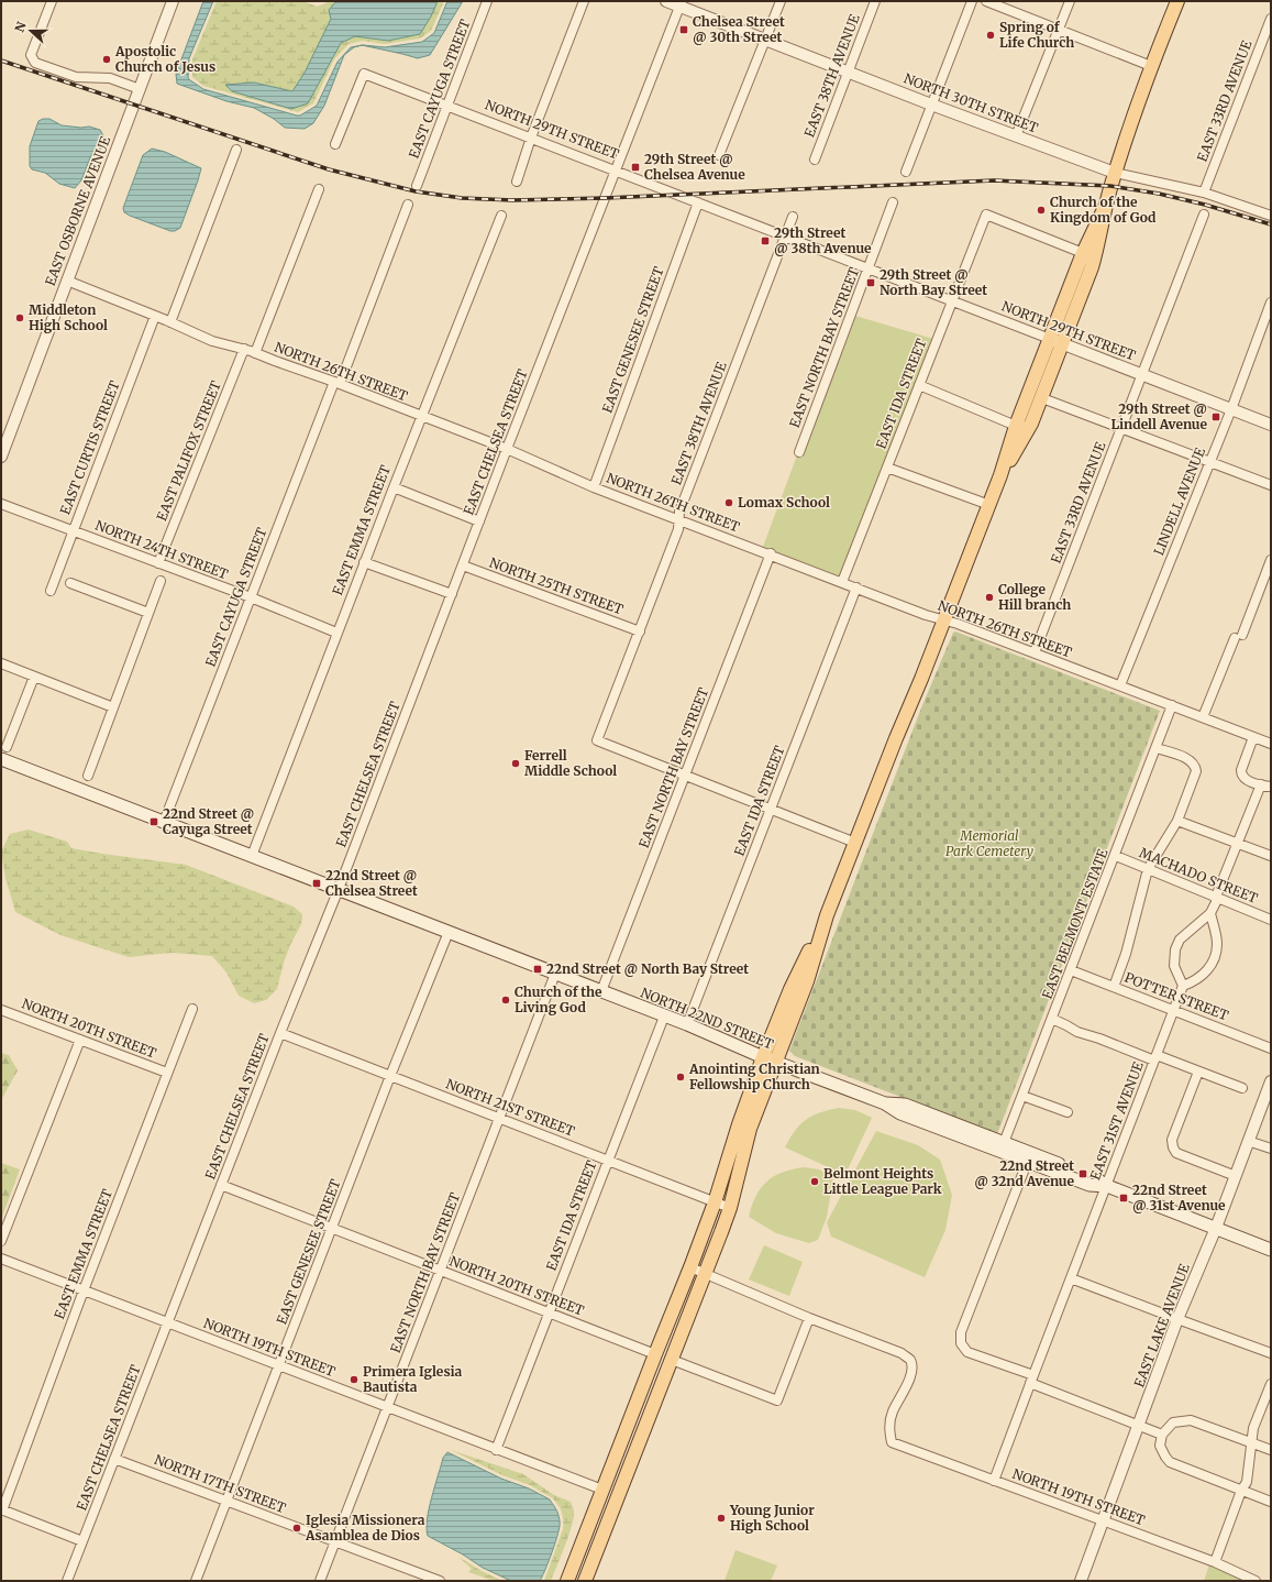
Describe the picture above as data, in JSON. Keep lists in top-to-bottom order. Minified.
{"streets":{"main road":["NORTH 22ND STREET"],"street":["EAST 38TH AVENUE","EAST CAYUGA STREET","EAST 33RD AVENUE","NORTH 30TH STREET","NORTH 29TH STREET","EAST OSBORNE AVENUE","EAST GENESEE STREET","EAST NORTH BAY STREET","NORTH 26TH STREET","EAST IDA STREET","EAST CHELSEA STREET","EAST CURTIS STREET","EAST PALIFOX STREET","LINDELL AVENUE","EAST EMMA STREET","NORTH 24TH STREET","NORTH 25TH STREET","MACHADO STREET","EAST BELMONT ESTATE","POTTER STREET","NORTH 20TH STREET","NORTH 21ST STREET","EAST 31ST AVENUE","EAST LAKE AVENUE","NORTH 19TH STREET","NORTH 17TH STREET"]},"crossings":[["EAST 38TH AVENUE","NORTH 30TH STREET"],["EAST 38TH AVENUE","NORTH 29TH STREET"],["EAST 38TH AVENUE","EAST NORTH BAY STREET"],["EAST 38TH AVENUE","NORTH 26TH STREET"],["EAST 38TH AVENUE","NORTH 25TH STREET"],["EAST CAYUGA STREET","NORTH 29TH STREET"],["EAST CAYUGA STREET","NORTH 26TH STREET"],["EAST CAYUGA STREET","NORTH 24TH STREET"],["EAST CAYUGA STREET","NORTH 22ND STREET"],["EAST 33RD AVENUE","NORTH 30TH STREET"],["EAST 33RD AVENUE","NORTH 29TH STREET"],["EAST 33RD AVENUE","NORTH 26TH STREET"],["NORTH 30TH STREET","EAST CHELSEA STREET"],["NORTH 29TH STREET","EAST GENESEE STREET"],["NORTH 29TH STREET","EAST NORTH BAY STREET"],["NORTH 29TH STREET","EAST IDA STREET"],["NORTH 29TH STREET","EAST CHELSEA STREET"],["NORTH 29TH STREET","LINDELL AVENUE"],["EAST OSBORNE AVENUE","NORTH 26TH STREET"],["EAST GENESEE STREET","NORTH 26TH STREET"],["EAST GENESEE STREET","NORTH 22ND STREET"],["EAST GENESEE STREET","NORTH 20TH STREET"],["EAST GENESEE STREET","NORTH 21ST STREET"],["EAST GENESEE STREET","NORTH 19TH STREET"],["EAST GENESEE STREET","NORTH 17TH STREET"],["EAST NORTH BAY STREET","NORTH 26TH STREET"],["EAST NORTH BAY STREET","NORTH 22ND STREET"],["EAST NORTH BAY STREET","NORTH 20TH STREET"],["EAST NORTH BAY STREET","NORTH 21ST STREET"],["EAST NORTH BAY STREET","NORTH 19TH STREET"],["EAST NORTH BAY STREET","NORTH 17TH STREET"],["NORTH 26TH STREET","EAST IDA STREET"],["NORTH 26TH STREET","EAST CHELSEA STREET"],["NORTH 26TH STREET","EAST CURTIS STREET"],["NORTH 26TH STREET","EAST PALIFOX STREET"],["NORTH 26TH STREET","LINDELL AVENUE"],["NORTH 26TH STREET","EAST EMMA STREET"],["NORTH 26TH STREET","EAST BELMONT ESTATE"],["EAST IDA STREET","NORTH 22ND STREET"],["EAST IDA STREET","NORTH 20TH STREET"],["EAST IDA STREET","NORTH 21ST STREET"],["EAST IDA STREET","NORTH 19TH STREET"],["EAST CHELSEA STREET","NORTH 25TH STREET"],["EAST CHELSEA STREET","NORTH 22ND STREET"],["EAST CHELSEA STREET","NORTH 20TH STREET"],["EAST CHELSEA STREET","NORTH 21ST STREET"],["EAST CHELSEA STREET","NORTH 19TH STREET"],["EAST CHELSEA STREET","NORTH 17TH STREET"],["EAST CURTIS STREET","NORTH 24TH STREET"],["EAST PALIFOX STREET","NORTH 24TH STREET"],["EAST EMMA STREET","NORTH 24TH STREET"],["EAST EMMA STREET","NORTH 22ND STREET"],["EAST EMMA STREET","NORTH 20TH STREET"],["EAST EMMA STREET","NORTH 19TH STREET"],["MACHADO STREET","EAST BELMONT ESTATE"],["EAST BELMONT ESTATE","POTTER STREET"],["EAST BELMONT ESTATE","NORTH 22ND STREET"],["POTTER STREET","EAST 31ST AVENUE"],["NORTH 22ND STREET","EAST 31ST AVENUE"],["NORTH 22ND STREET","EAST LAKE AVENUE"],["EAST 31ST AVENUE","NORTH 19TH STREET"],["EAST LAKE AVENUE","NORTH 19TH STREET"]],"parks":["Memorial Park Cemetery"],"places":{"transit":["Chelsea Street @ 30th Street","29th Street @ Chelsea Avenue","29th Street @ 38th Avenue","29th Street @ North Bay Street","29th Street @ Lindell Avenue","22nd Street @ Cayuga Street","22nd Street @ Chelsea Street","22nd Street @ North Bay Street","22nd Street @ 32nd Avenue","22nd Street @ 31st Avenue"],"other":["Spring of Life Church","Apostolic Church of Jesus","Church of the Kingdom of God","Middleton High School","Lomax School","College Hill branch","Ferrell Middle School","Church of the Living God","Anointing Christian Fellowship Church","Belmont Heights Little League Park","Primera Iglesia Bautista","Young Junior High School","Iglesia Missionera Asamblea de Dios"]},"north":"left"}
